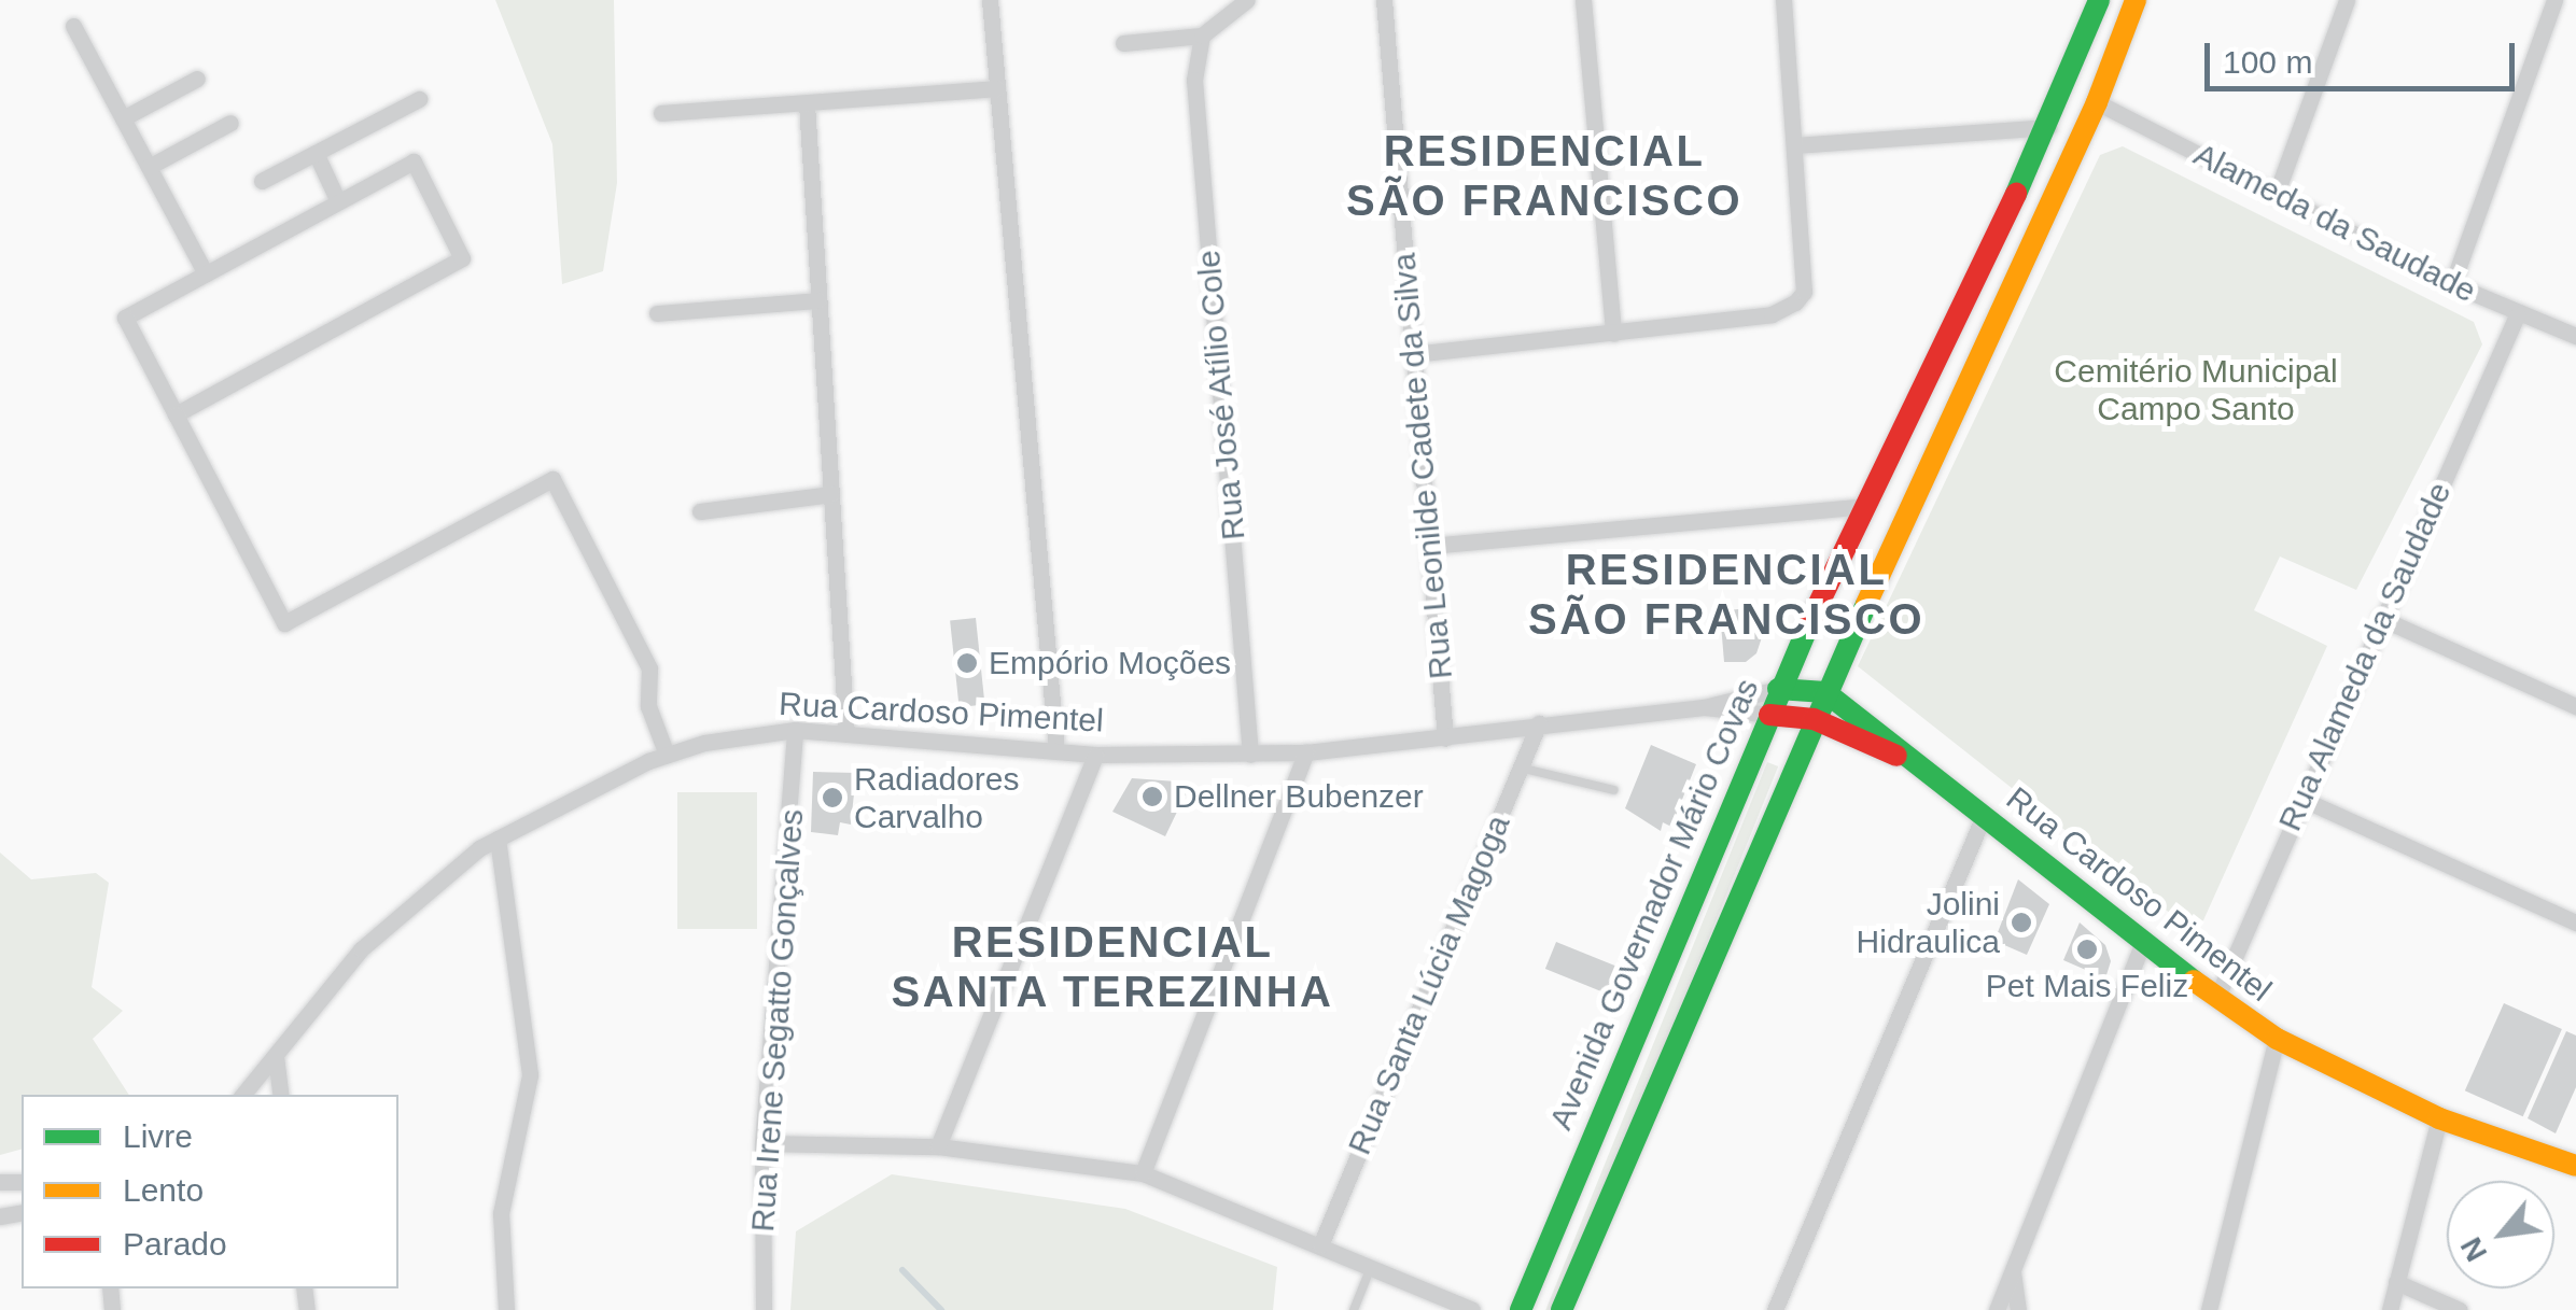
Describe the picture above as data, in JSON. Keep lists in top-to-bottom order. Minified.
{"streets":{"main road":["Rua Cardoso Pimentel","Avenida Governador Mário Covas"],"street":["Alameda da Saudade","Rua José Atílio Cole","Rua Leonilde Cadete da Silva","Rua Alameda da Saudade","Rua Santa Lúcia Magoga","Rua Irene Segatto Gonçalves"]},"crossings":[["Alameda da Saudade","Rua Alameda da Saudade"],["Rua José Atílio Cole","Rua Cardoso Pimentel"],["Rua Leonilde Cadete da Silva","Rua Cardoso Pimentel"],["Rua Alameda da Saudade","Rua Cardoso Pimentel"],["Rua Cardoso Pimentel","Avenida Governador Mário Covas"],["Rua Cardoso Pimentel","Rua Santa Lúcia Magoga"],["Rua Cardoso Pimentel","Rua Irene Segatto Gonçalves"]],"districts":["RESIDENCIAL SÃO FRANCISCO","RESIDENCIAL SÃO FRANCISCO","RESIDENCIAL SANTA TEREZINHA"],"parks":["Cemitério Municipal Campo Santo"],"places":["Empório Moções","Dellner Bubenzer","Radiadores Carvalho","Jolini Hidraulica","Pet Mais Feliz"],"legend":["Livre","Lento","Parado"],"scale_bar":"100 m","north":"bottom left"}
